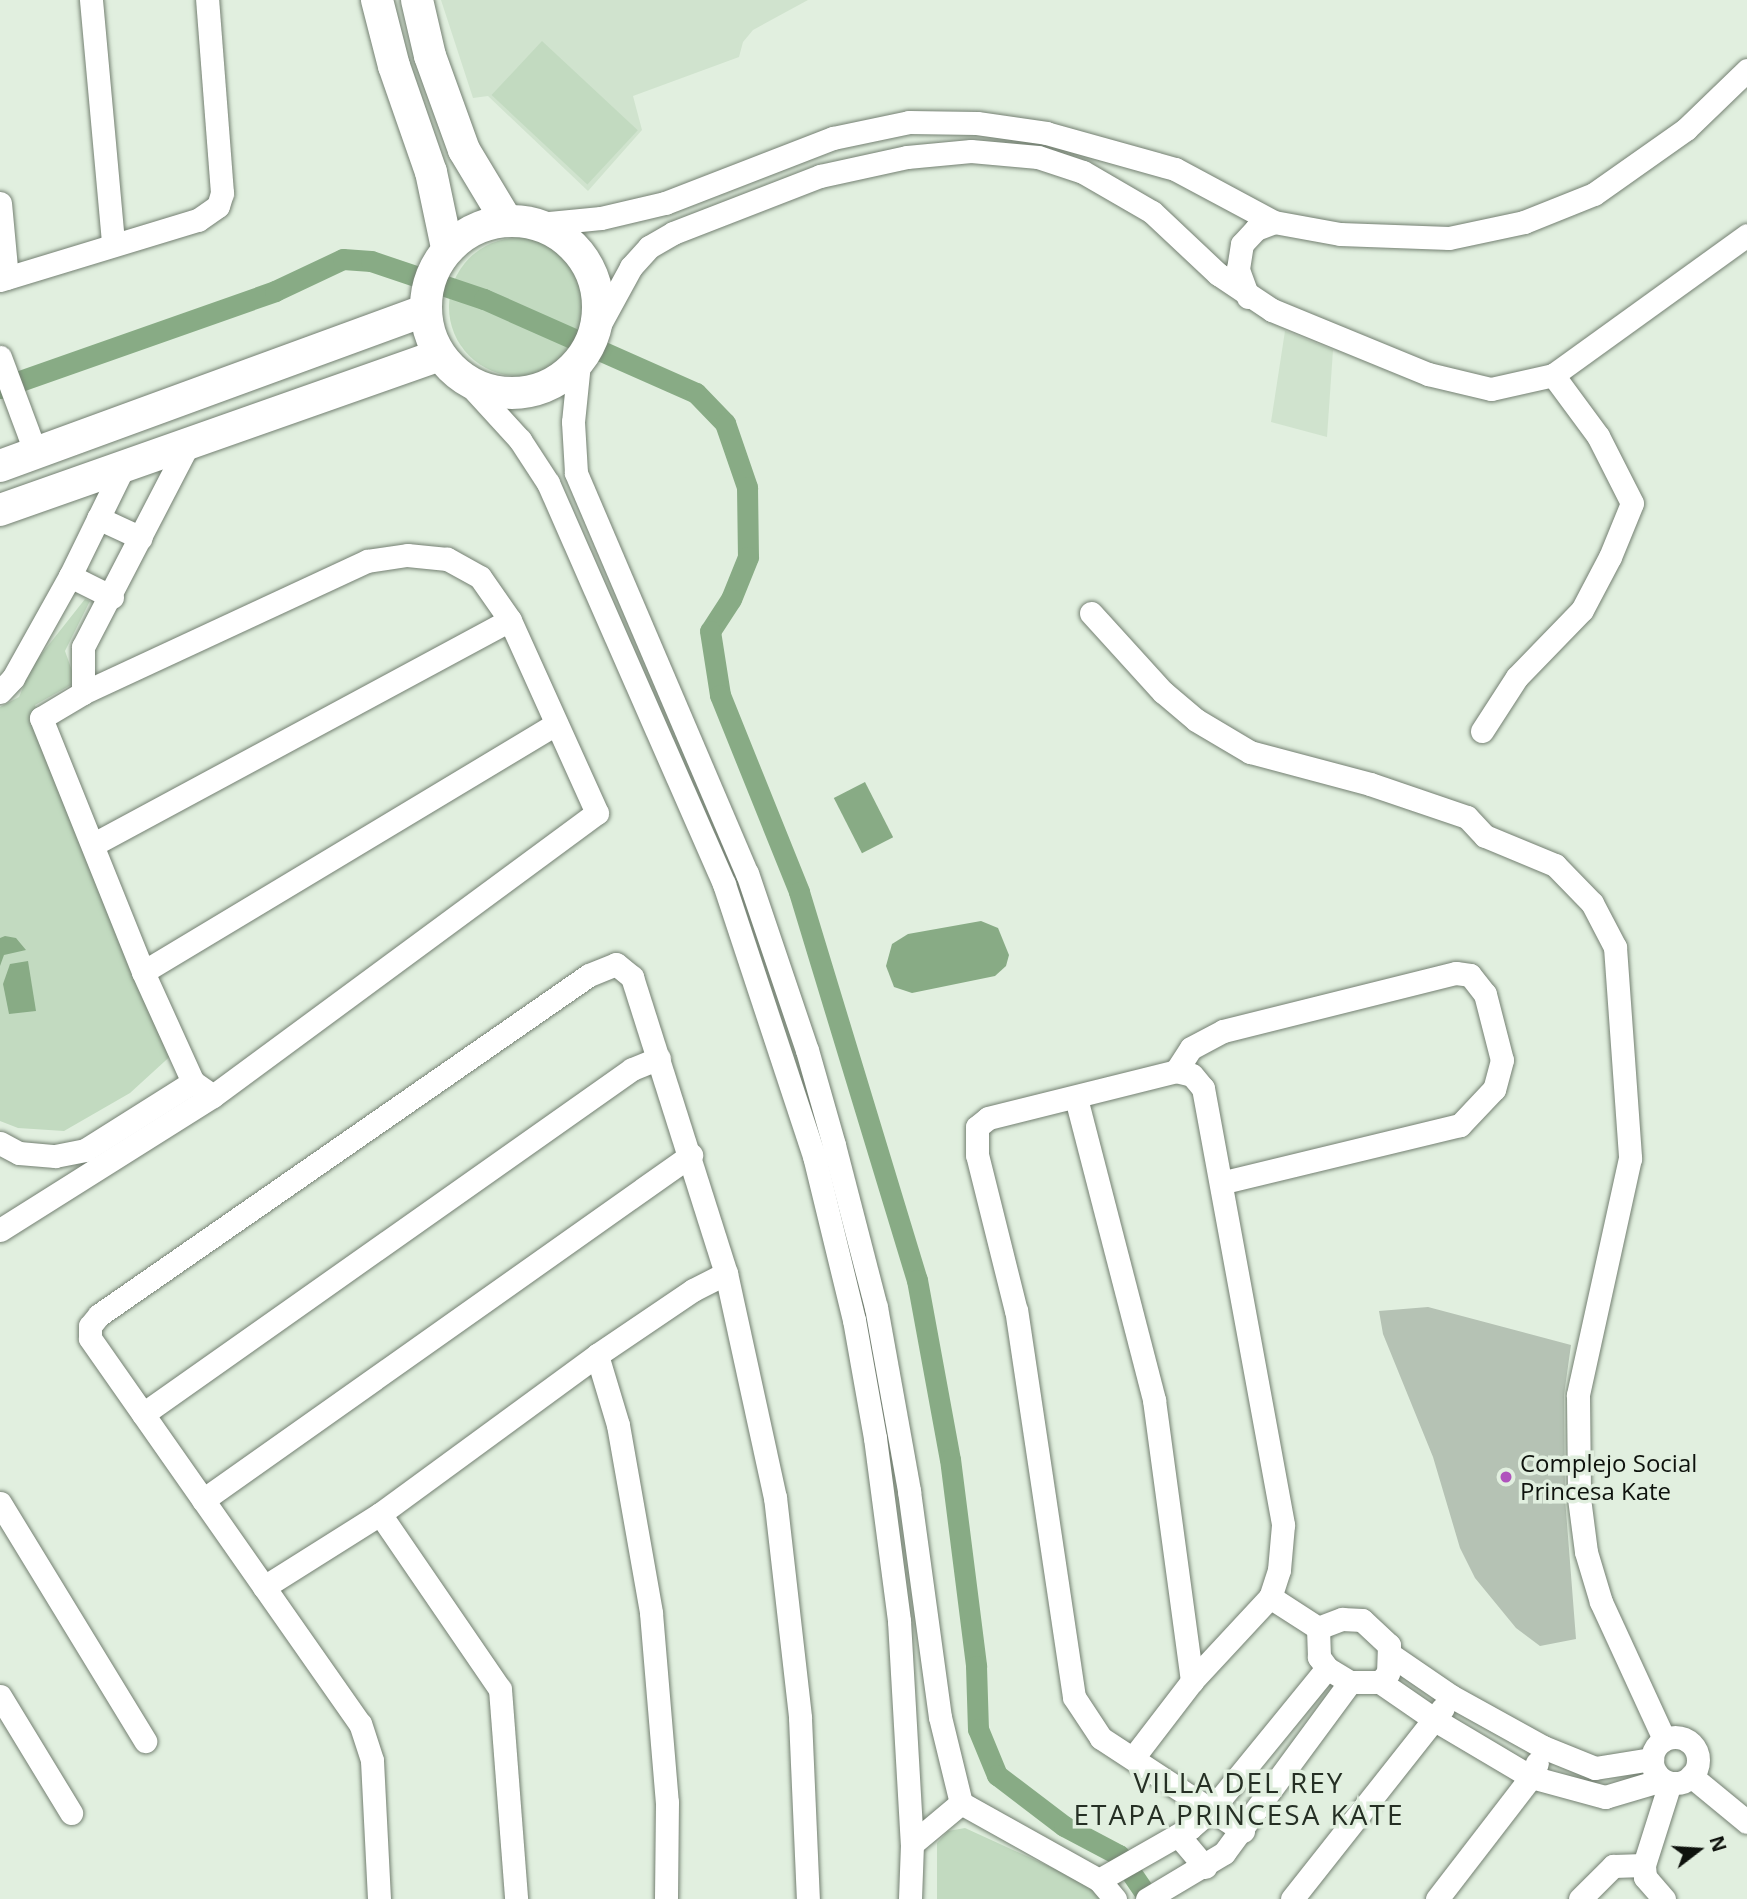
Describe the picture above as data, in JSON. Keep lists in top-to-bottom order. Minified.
{"districts":["VILLA DEL REY ETAPA PRINCESA KATE"],"places":["Complejo Social Princesa Kate"],"north":"right"}
